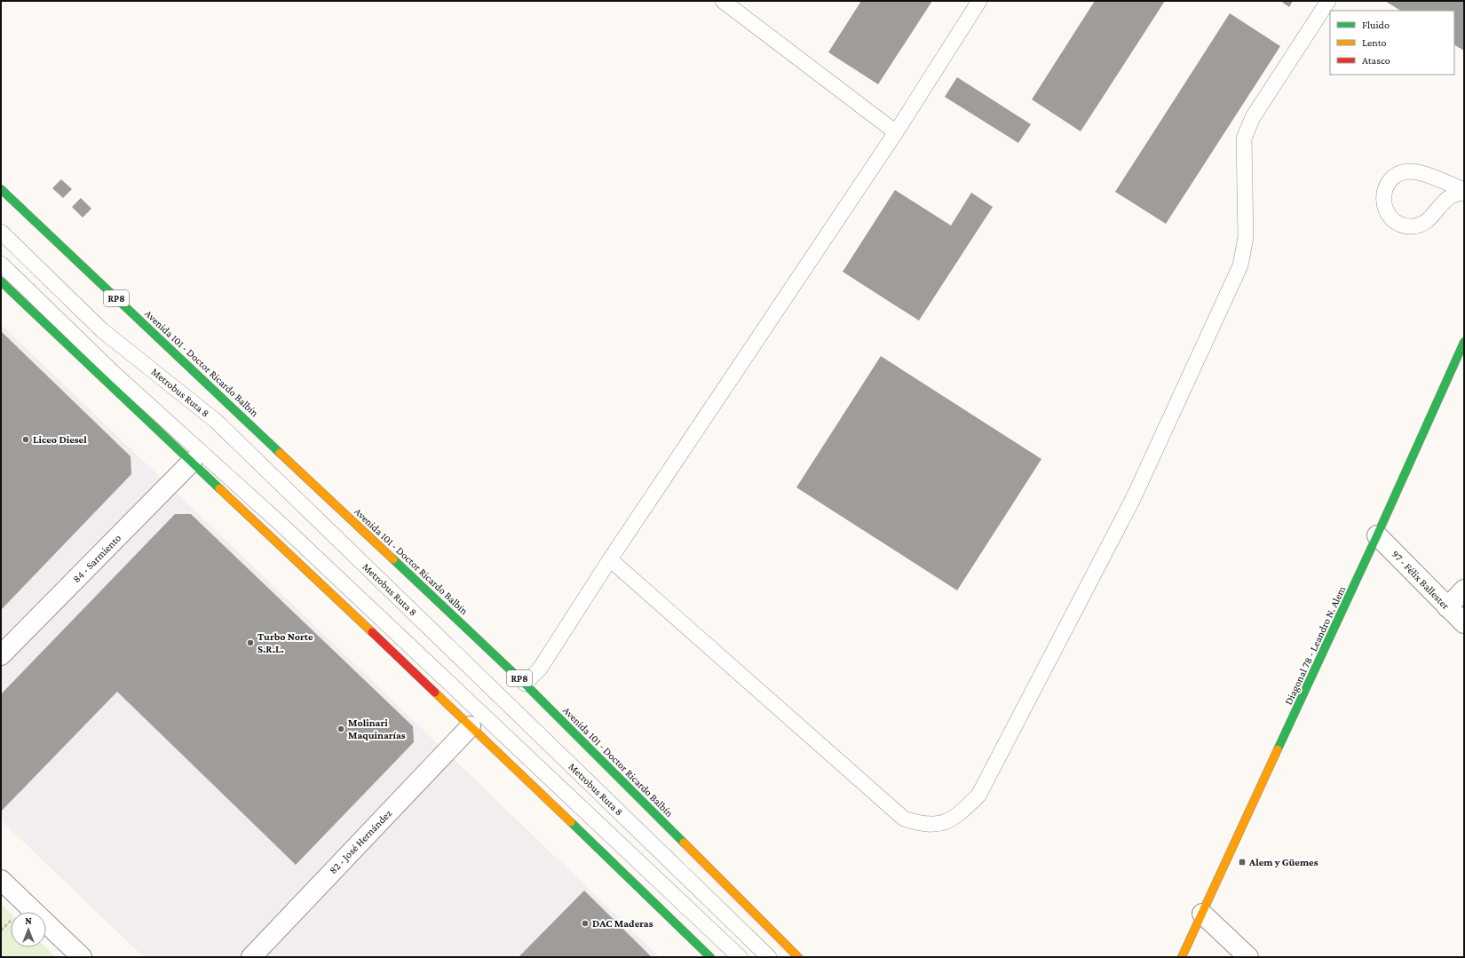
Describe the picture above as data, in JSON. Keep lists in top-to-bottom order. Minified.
{"streets":{"main road":["RP8","Avenida 101 - Doctor Ricardo Balbín","Diagonal 78 - Leandro N. Alem"],"street":["84 - Sarmiento","97 - Félix Ballester","82 - José Hernández"],"lane":["Metrobus Ruta 8"]},"crossings":[["97 - Félix Ballester","Diagonal 78 - Leandro N. Alem"]],"places":{"other":["Liceo Diesel","Turbo Norte S.R.L.","Molinari Maquinarías","DAC Maderas"],"transit":["Alem y Güemes"]},"legend":["Fluido","Lento","Atasco"],"north":"top"}
